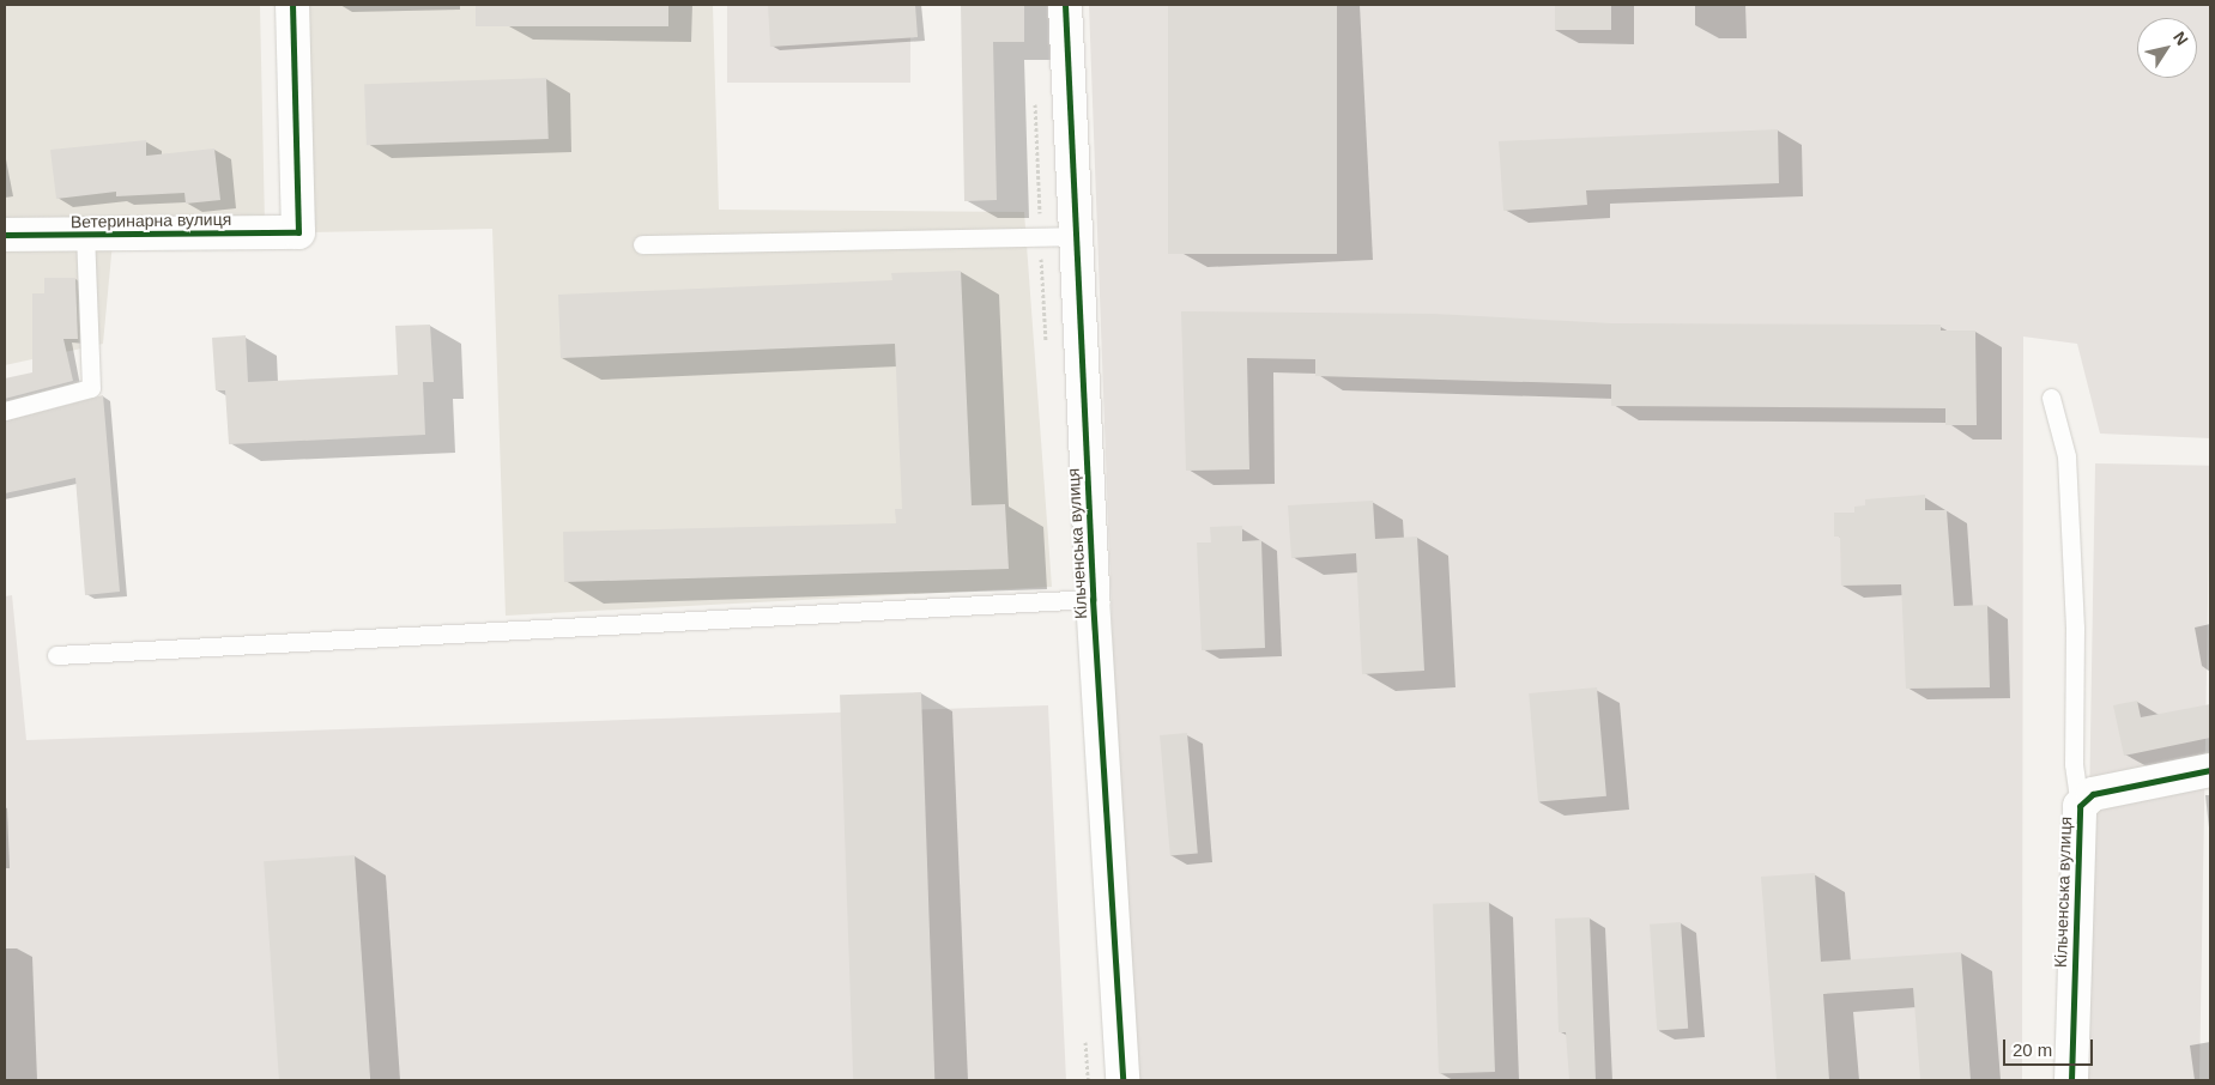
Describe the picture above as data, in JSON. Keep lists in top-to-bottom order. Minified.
{"streets":{"street":["Ветеринарна вулиця","Кільченська вулиця"]},"scale_bar":"20 m","north":"top right"}
